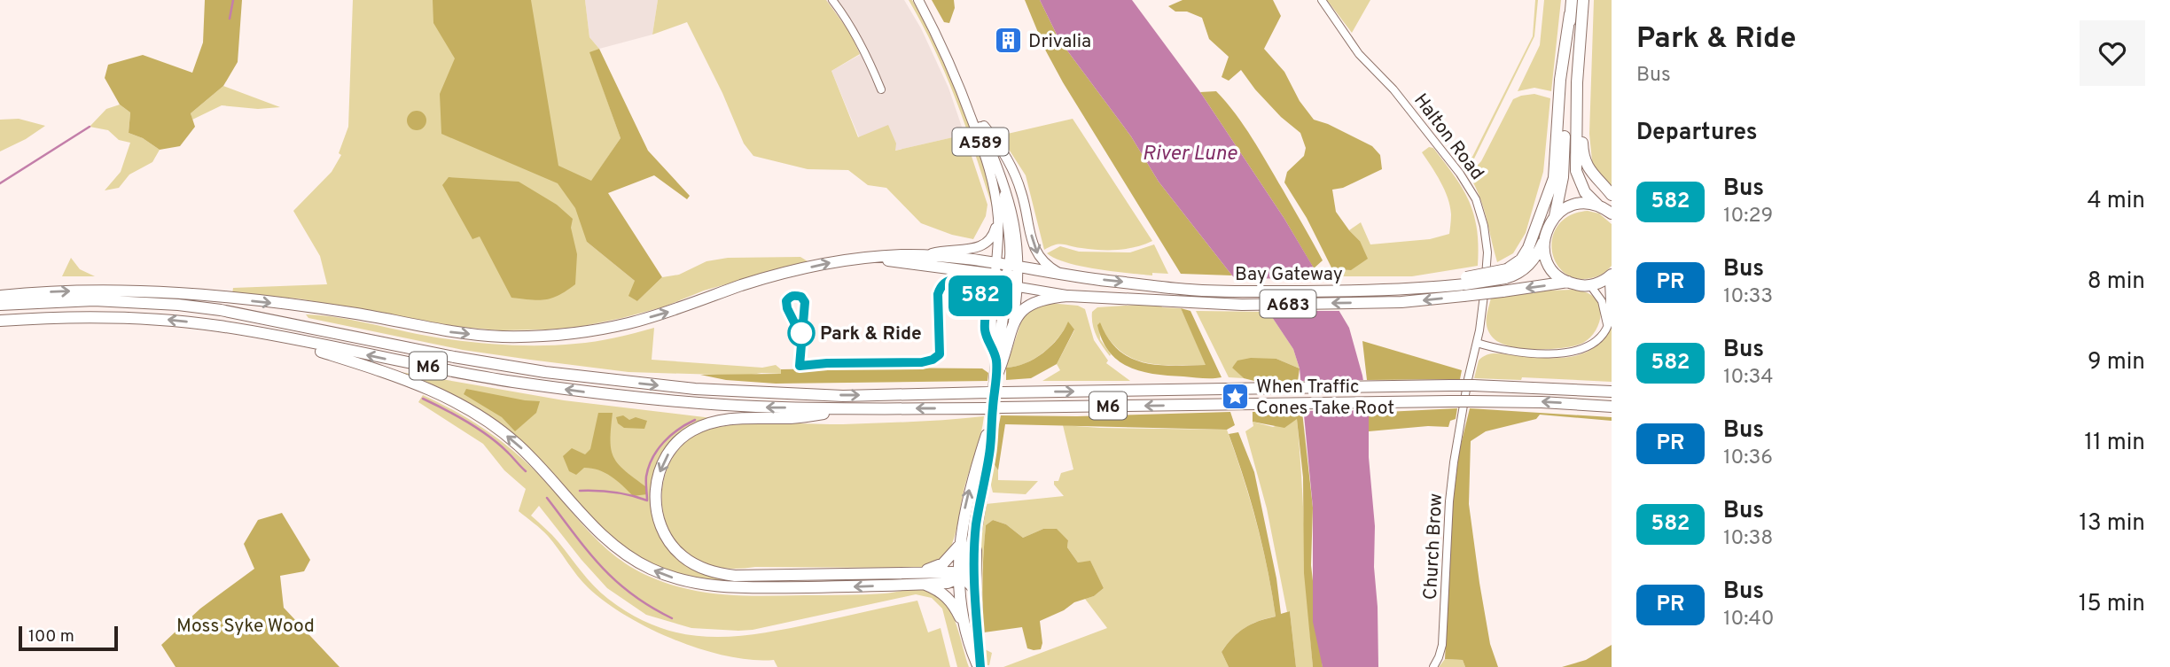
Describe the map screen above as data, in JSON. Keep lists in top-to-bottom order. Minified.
{"streets":{"highway":["Bay Gateway","A683","M6"],"main road":["A589"],"street":["Halton Road","Church Brow"]},"crossings":[["Halton Road","Church Brow"],["A589","Bay Gateway"],["A589","A683"],["Bay Gateway","A683"]],"water":["River Lune"],"parks":["Moss Syke Wood"],"places":{"building":["Drivalia"],"other":["Park & Ride"],"place":["When Traffic Cones Take Root"]},"lines":["bus line 582"],"scale_bar":"100 m","page":{"on_map":"582","heading":[["Park & Ride","Bus"],"Departures"],"list":[{"mark":"582","name":"Bus","note":"10:29","value":"4 min"},{"mark":"PR","name":"Bus","note":"10:33","value":"8 min"},{"mark":"582","name":"Bus","note":"10:34","value":"9 min"},{"mark":"PR","name":"Bus","note":"10:36","value":"11 min"},{"mark":"582","name":"Bus","note":"10:38","value":"13 min"},{"mark":"PR","name":"Bus","note":"10:40","value":"15 min"}],"scale":"100 m"}}
